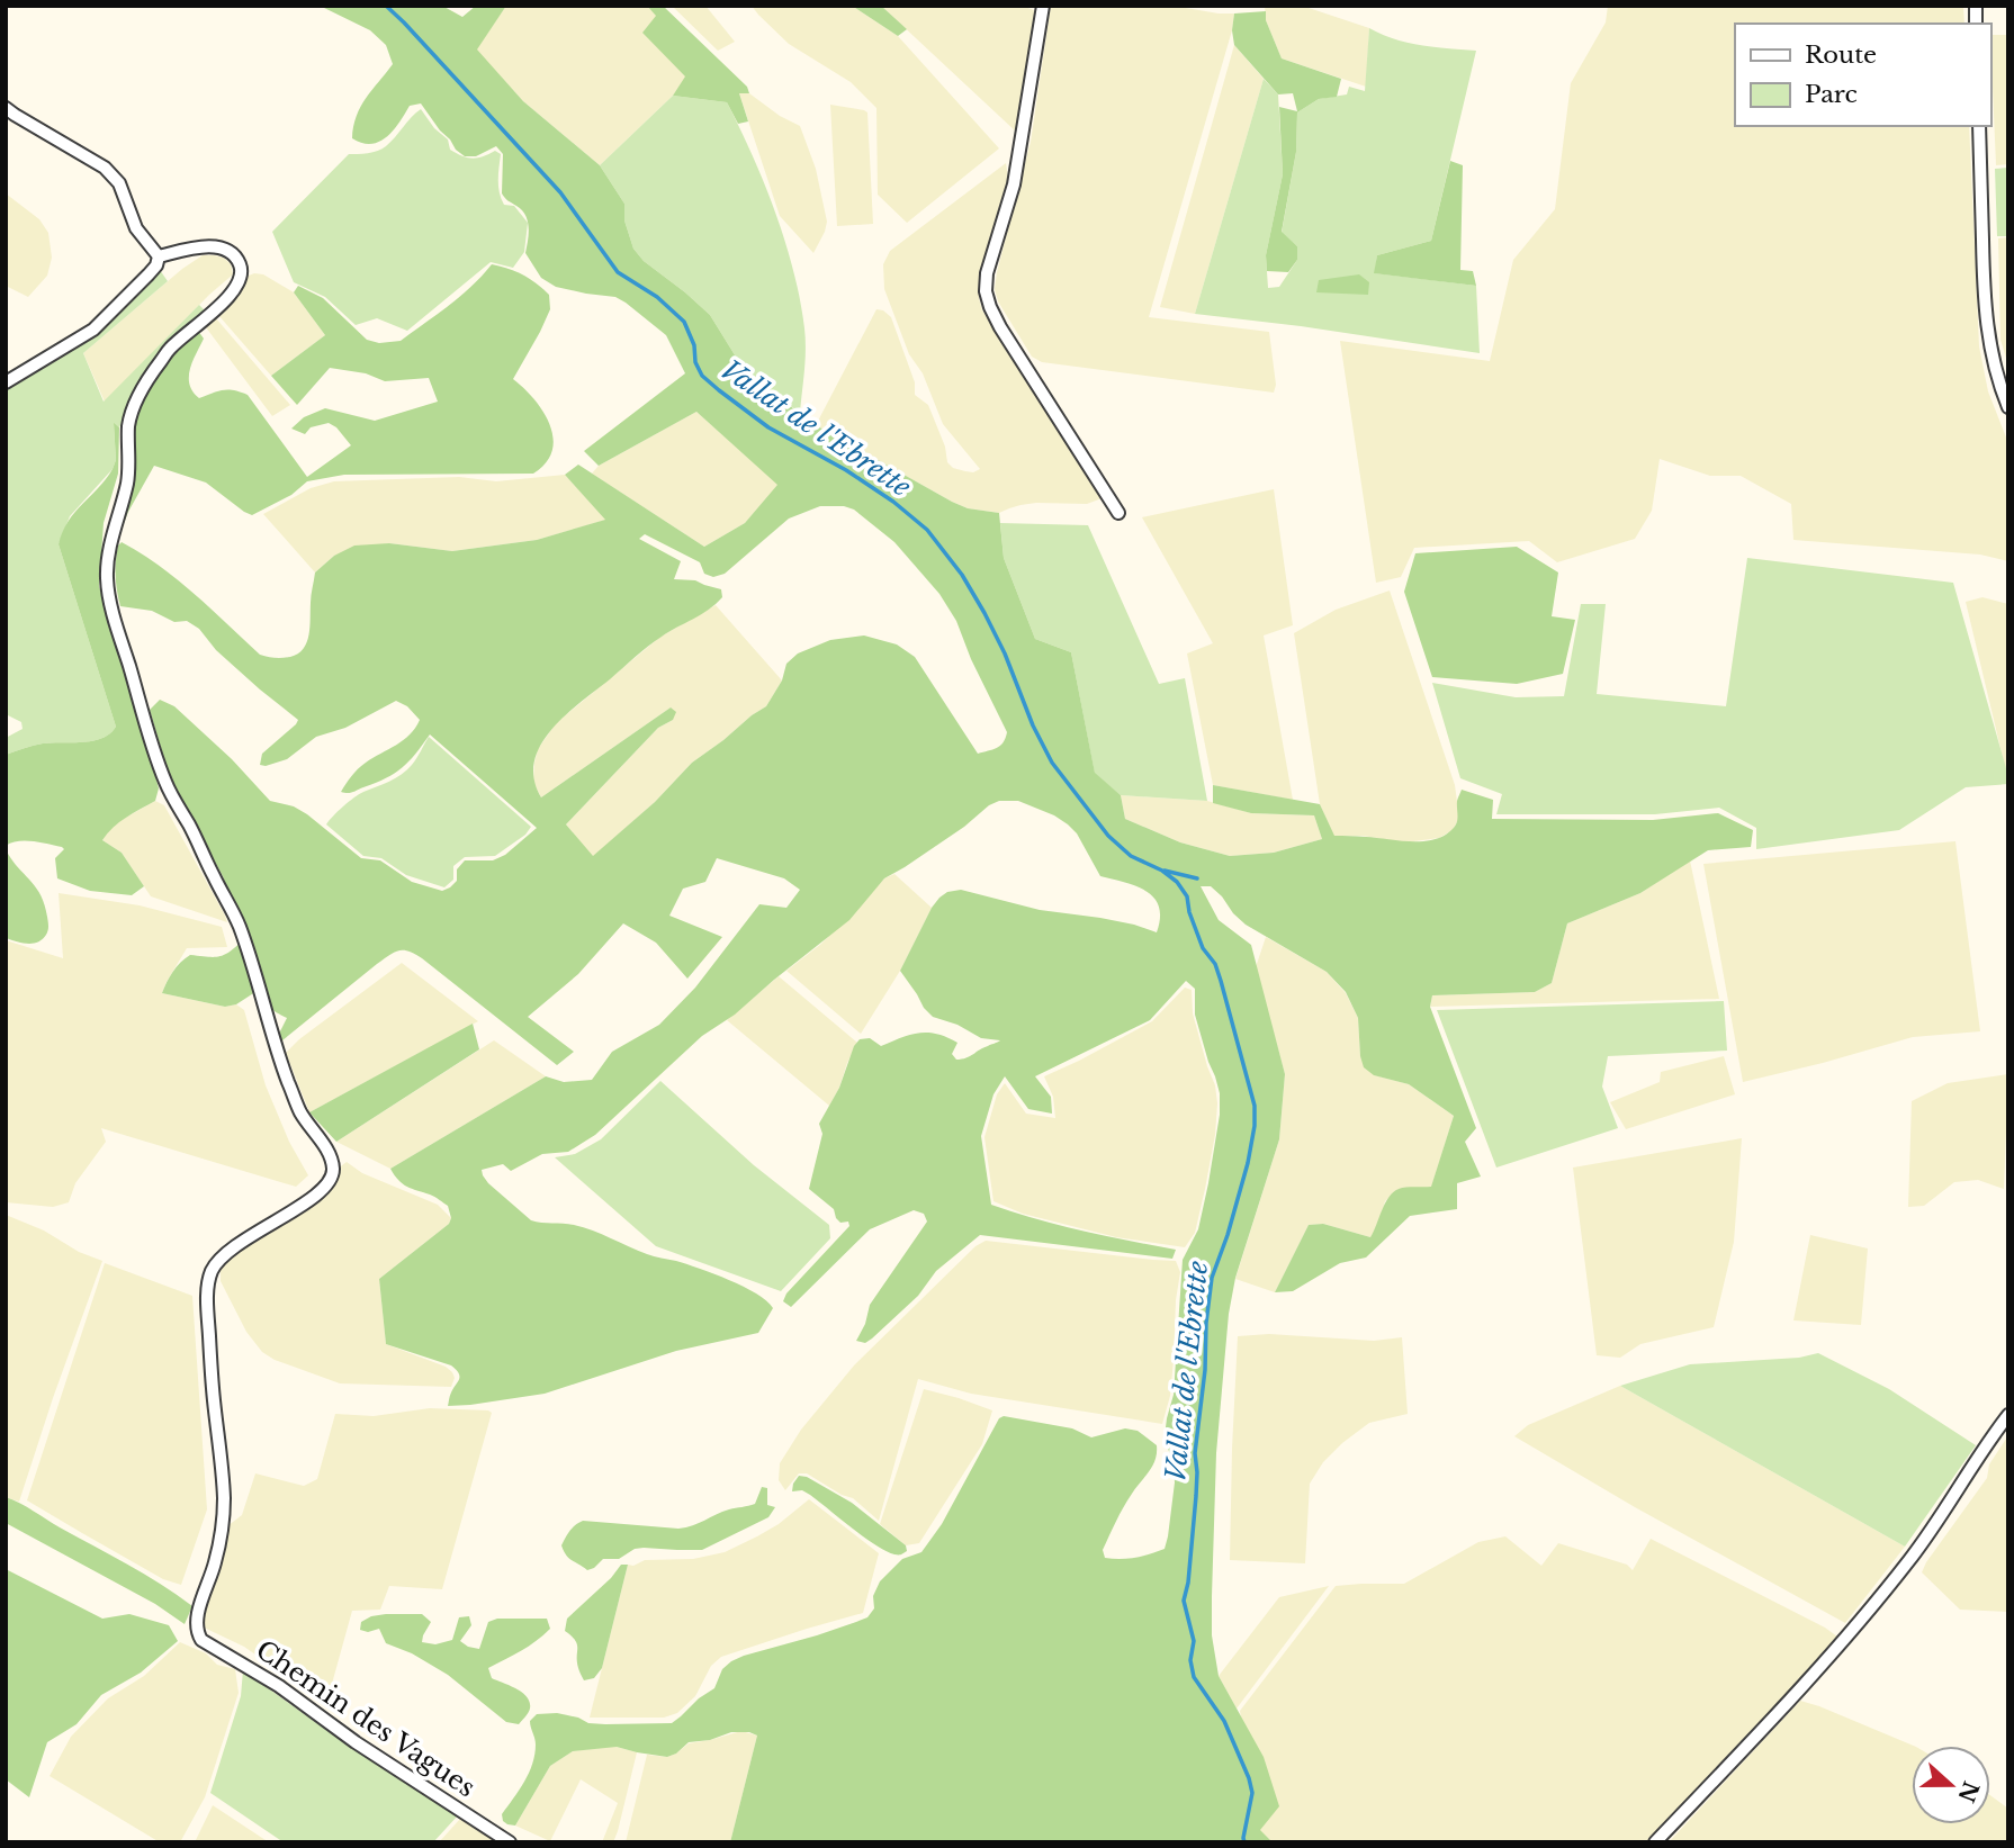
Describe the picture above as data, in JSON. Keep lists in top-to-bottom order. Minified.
{"streets":{"street":["Chemin des Vagues"]},"water":["Vallat de l'Ebrette"],"legend":["Route","Parc"],"north":"right"}
